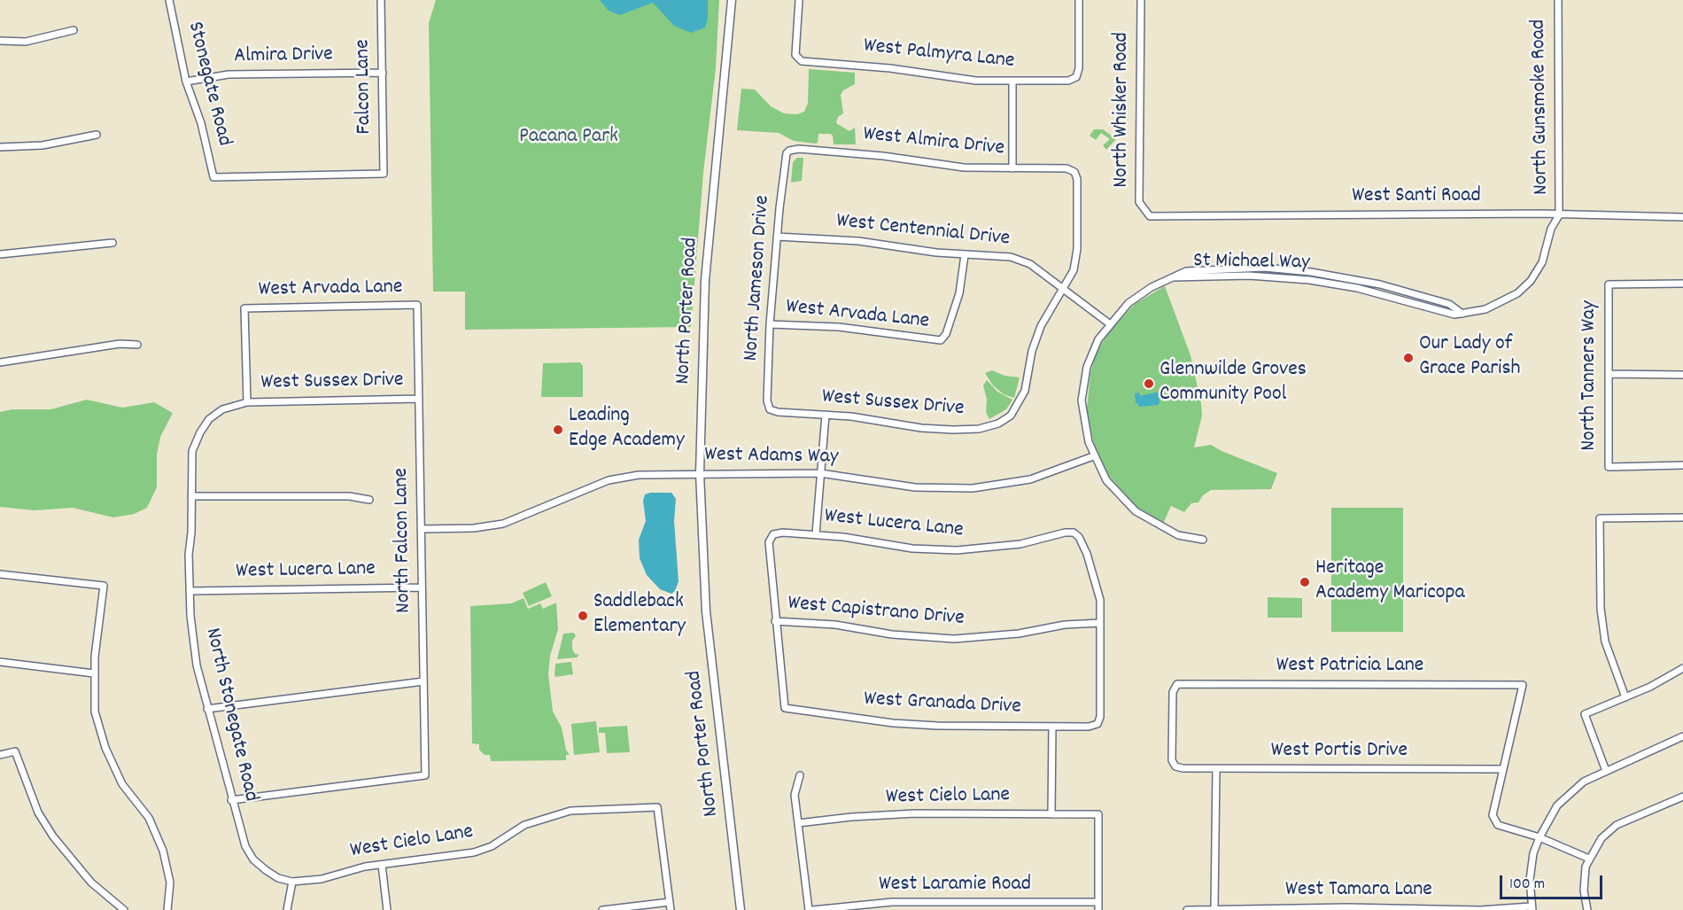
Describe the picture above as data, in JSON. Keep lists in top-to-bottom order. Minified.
{"streets":{"street":["West Palmyra Lane","Almira Drive","Stonegate Road","Falcon Lane","North Gunsmoke Road","North Whisker Road","West Almira Drive","West Santi Road","West Centennial Drive","St Michael Way","North Jameson Drive","West Arvada Lane","North Porter Road","North Tanners Way","West Sussex Drive","West Adams Way","West Lucera Lane","North Falcon Lane","West Capistrano Drive","West Patricia Lane","West Granada Drive","North Stonegate Road","West Portis Drive","West Cielo Lane","West Laramie Road","West Tamara Lane"]},"crossings":[["Almira Drive","Stonegate Road"],["Almira Drive","Falcon Lane"],["Stonegate Road","Falcon Lane"],["North Gunsmoke Road","West Santi Road"],["North Gunsmoke Road","St Michael Way"],["North Whisker Road","West Santi Road"],["West Almira Drive","West Centennial Drive"],["West Almira Drive","North Jameson Drive"],["West Almira Drive","West Sussex Drive"],["West Santi Road","St Michael Way"],["West Centennial Drive","St Michael Way"],["West Centennial Drive","North Jameson Drive"],["West Centennial Drive","West Arvada Lane"],["West Centennial Drive","West Sussex Drive"],["North Jameson Drive","West Arvada Lane"],["North Jameson Drive","West Sussex Drive"],["West Arvada Lane","West Sussex Drive"],["West Arvada Lane","North Falcon Lane"],["West Arvada Lane","North Stonegate Road"],["North Porter Road","West Adams Way"],["West Sussex Drive","North Falcon Lane"],["West Sussex Drive","North Stonegate Road"],["West Adams Way","North Falcon Lane"],["West Lucera Lane","North Falcon Lane"],["West Lucera Lane","West Capistrano Drive"],["West Lucera Lane","West Granada Drive"],["West Lucera Lane","North Stonegate Road"],["North Falcon Lane","North Stonegate Road"],["West Capistrano Drive","West Granada Drive"],["West Patricia Lane","West Portis Drive"],["North Stonegate Road","West Cielo Lane"],["West Cielo Lane","West Laramie Road"]],"parks":["Pacana Park"],"places":["Our Lady of Grace Parish","Glennwilde Groves Community Pool","Leading Edge Academy","Heritage Academy Maricopa","Saddleback Elementary"],"scale_bar":"100 m"}
